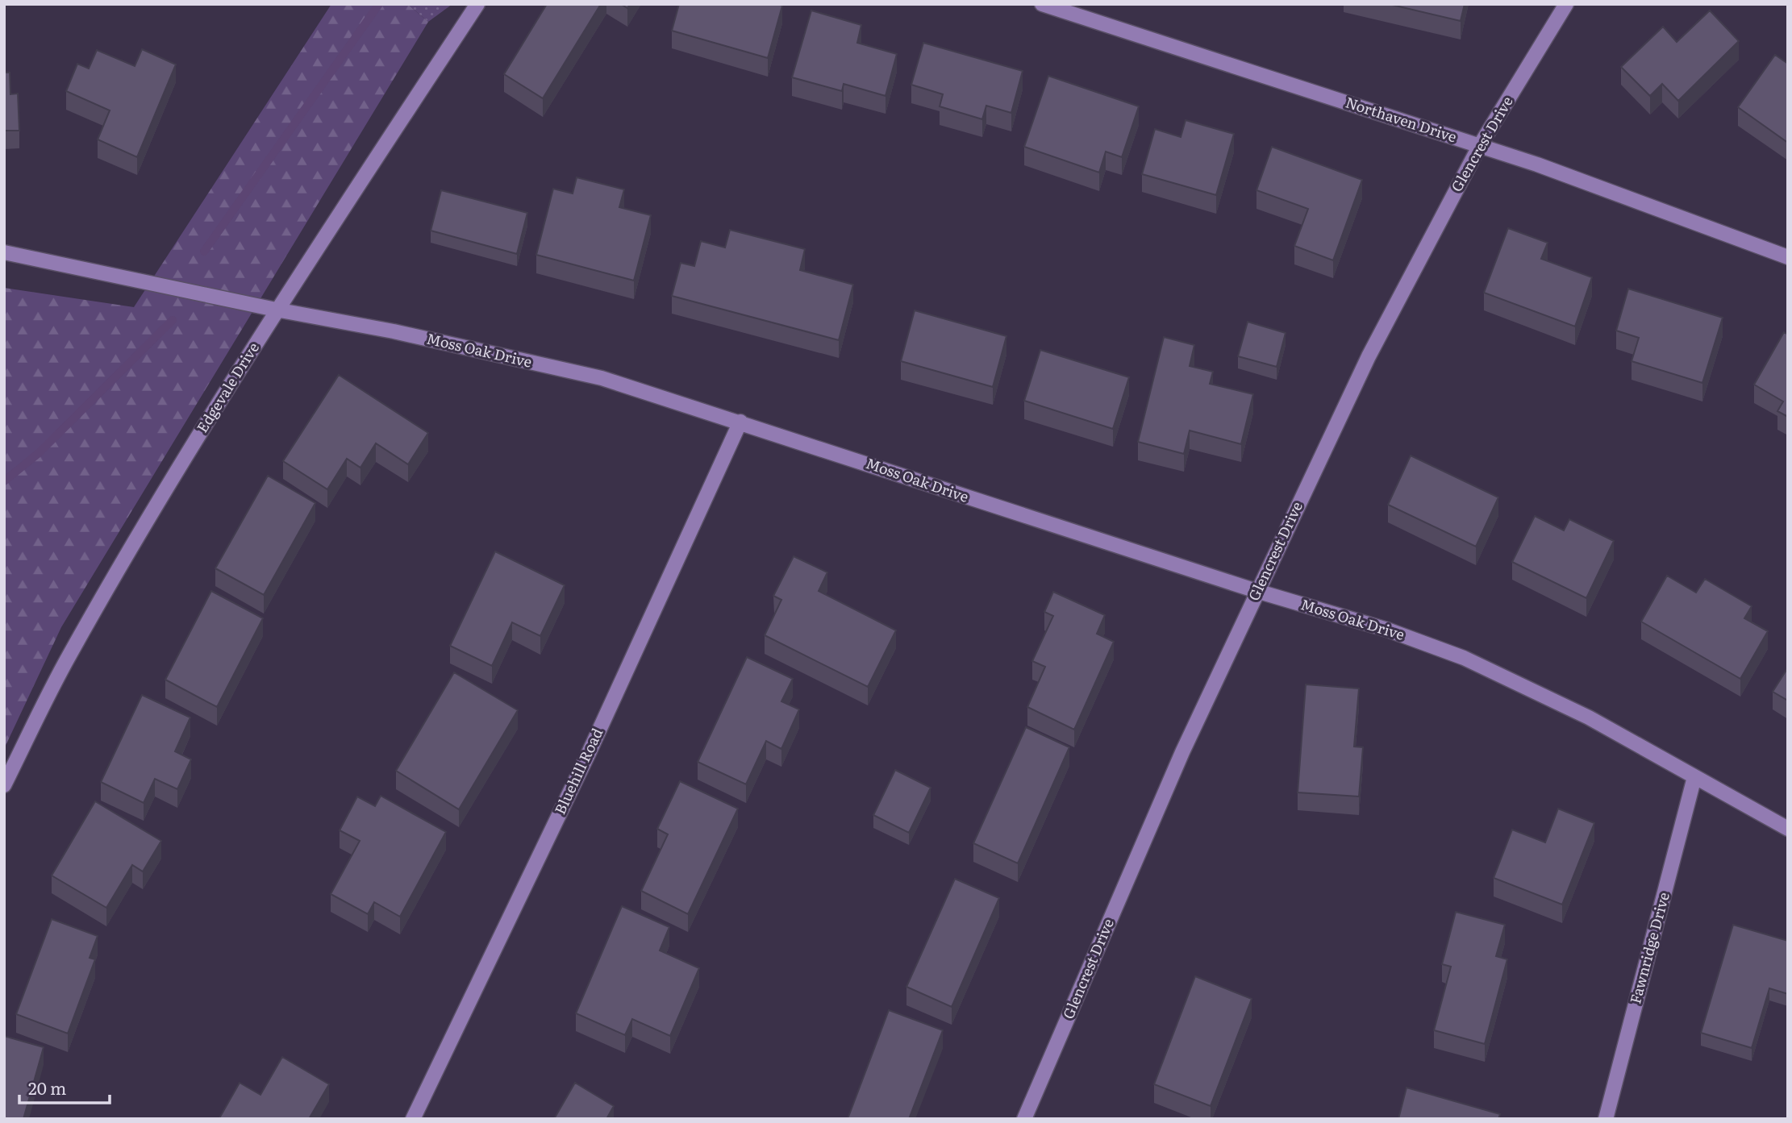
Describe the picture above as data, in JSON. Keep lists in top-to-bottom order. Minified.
{"streets":{"street":["Northaven Drive","Glencrest Drive","Moss Oak Drive","Edgevale Drive","Bluehill Road","Fawnridge Drive"]},"crossings":[["Northaven Drive","Glencrest Drive"],["Glencrest Drive","Moss Oak Drive"],["Moss Oak Drive","Edgevale Drive"],["Moss Oak Drive","Bluehill Road"],["Moss Oak Drive","Fawnridge Drive"]],"scale_bar":"20 m"}
